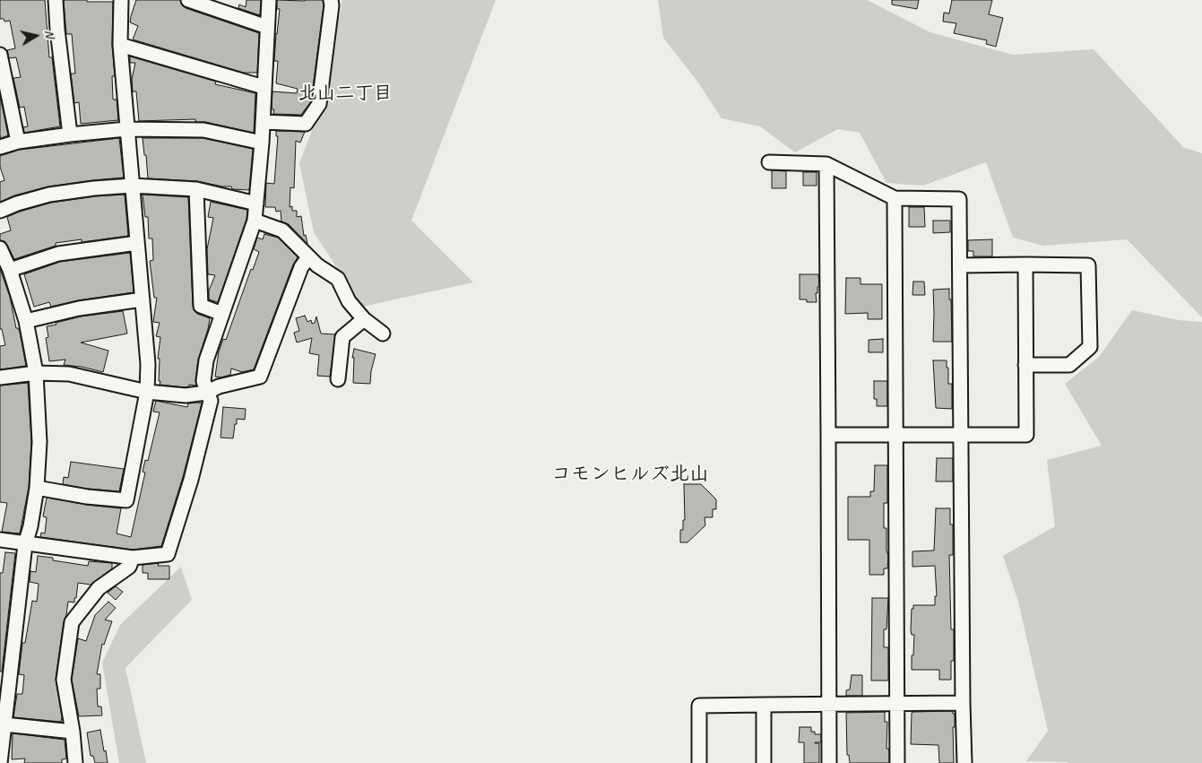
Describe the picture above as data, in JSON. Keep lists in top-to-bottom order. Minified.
{"districts":["北山二丁目","コモンヒルズ北山"],"north":"right"}
